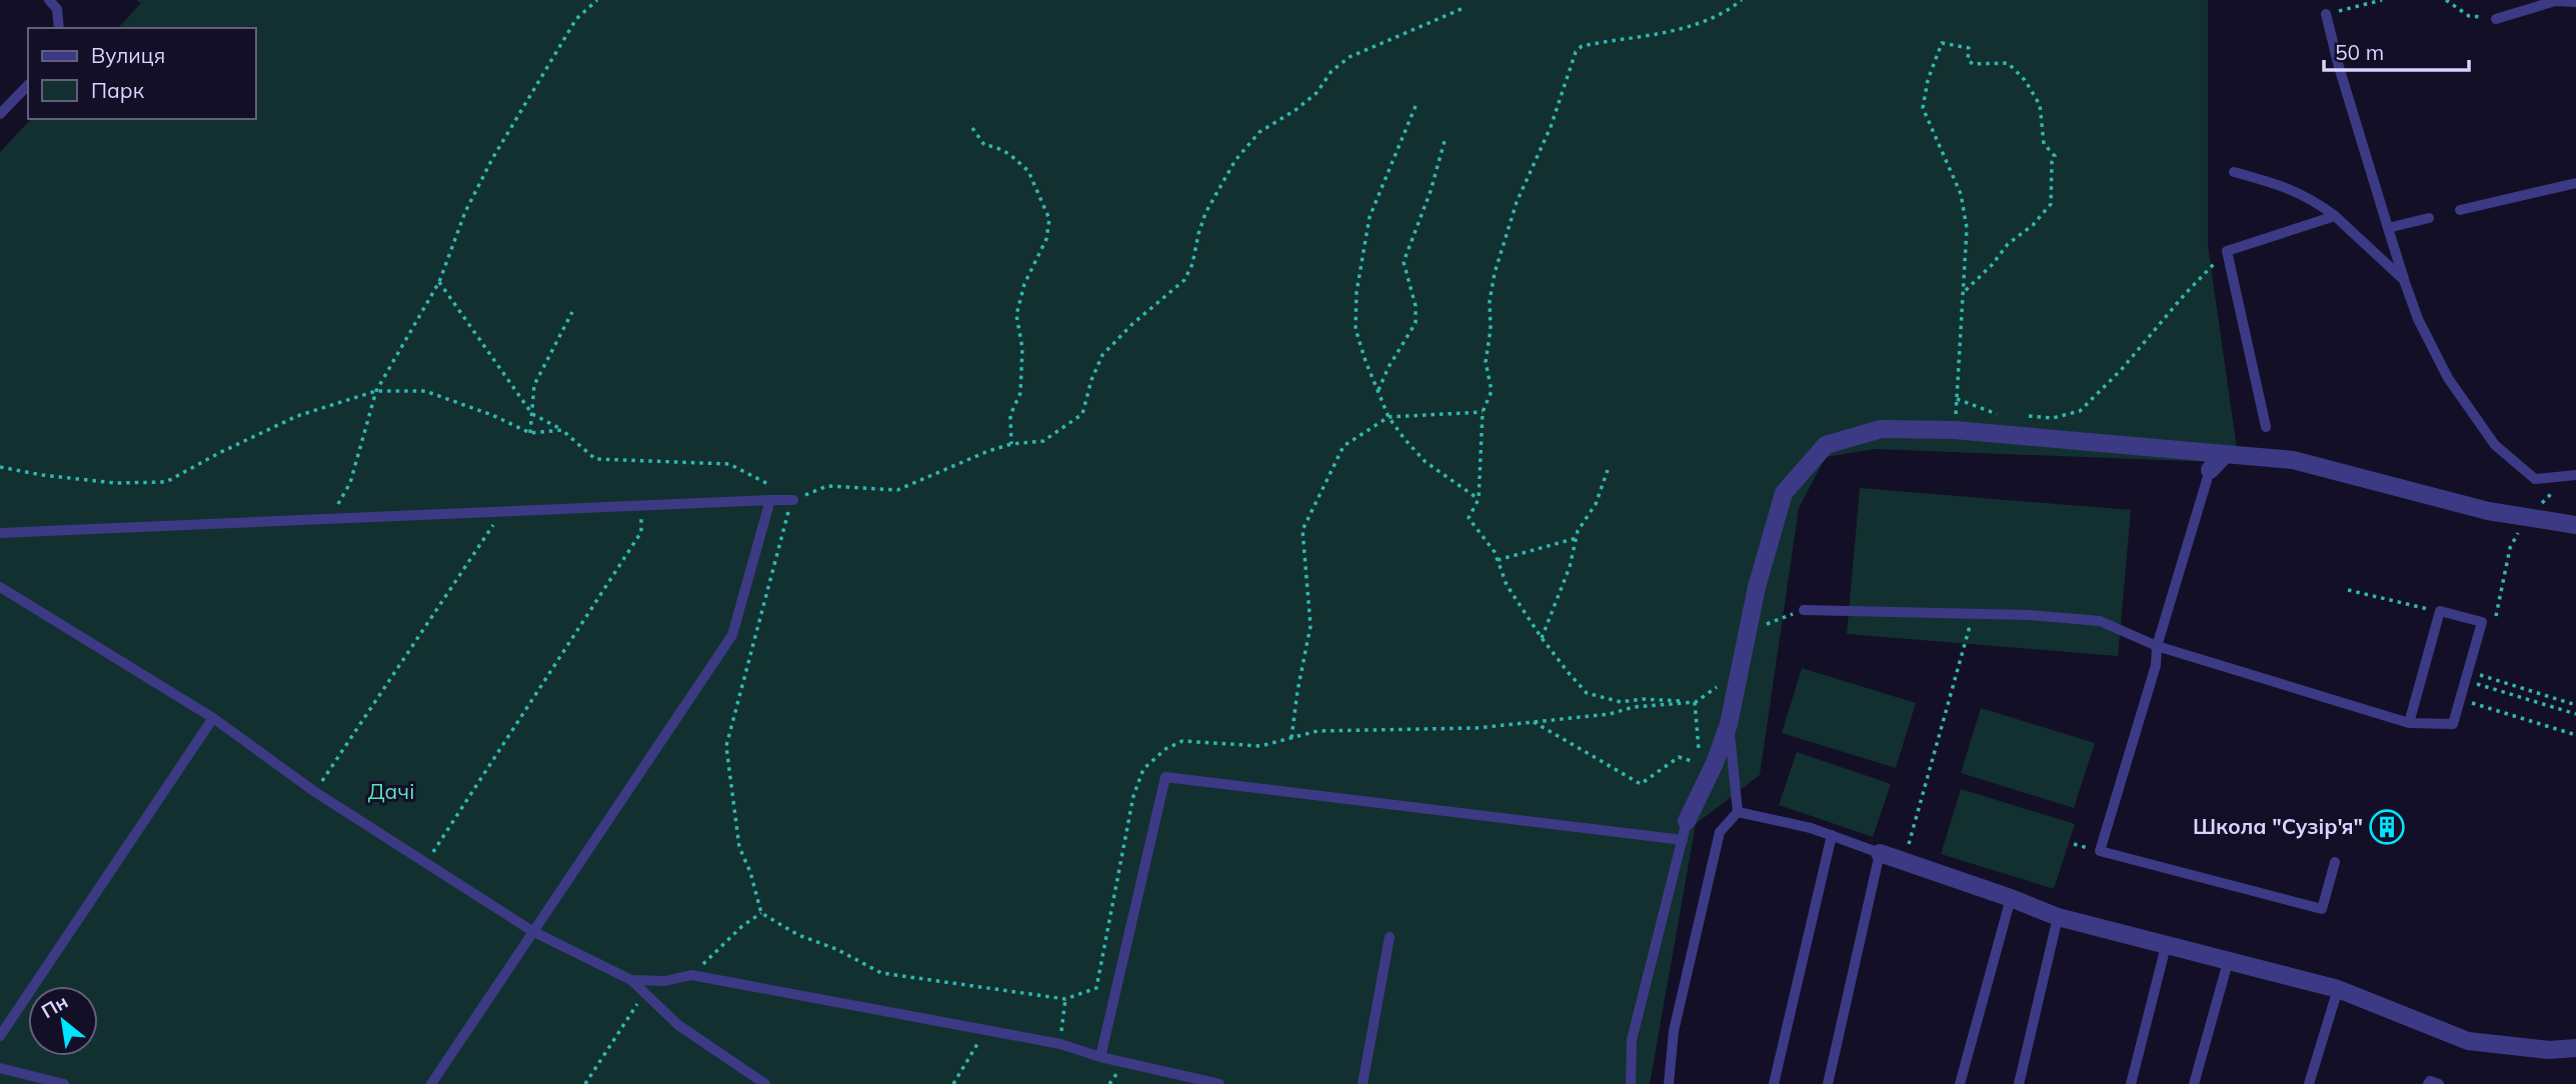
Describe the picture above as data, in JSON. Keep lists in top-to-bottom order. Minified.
{"parks":["Дачі"],"places":{"building":["Школа \"Сузір'я\""]},"legend":["Вулиця","Парк"],"scale_bar":"50 m","north":"top left"}
